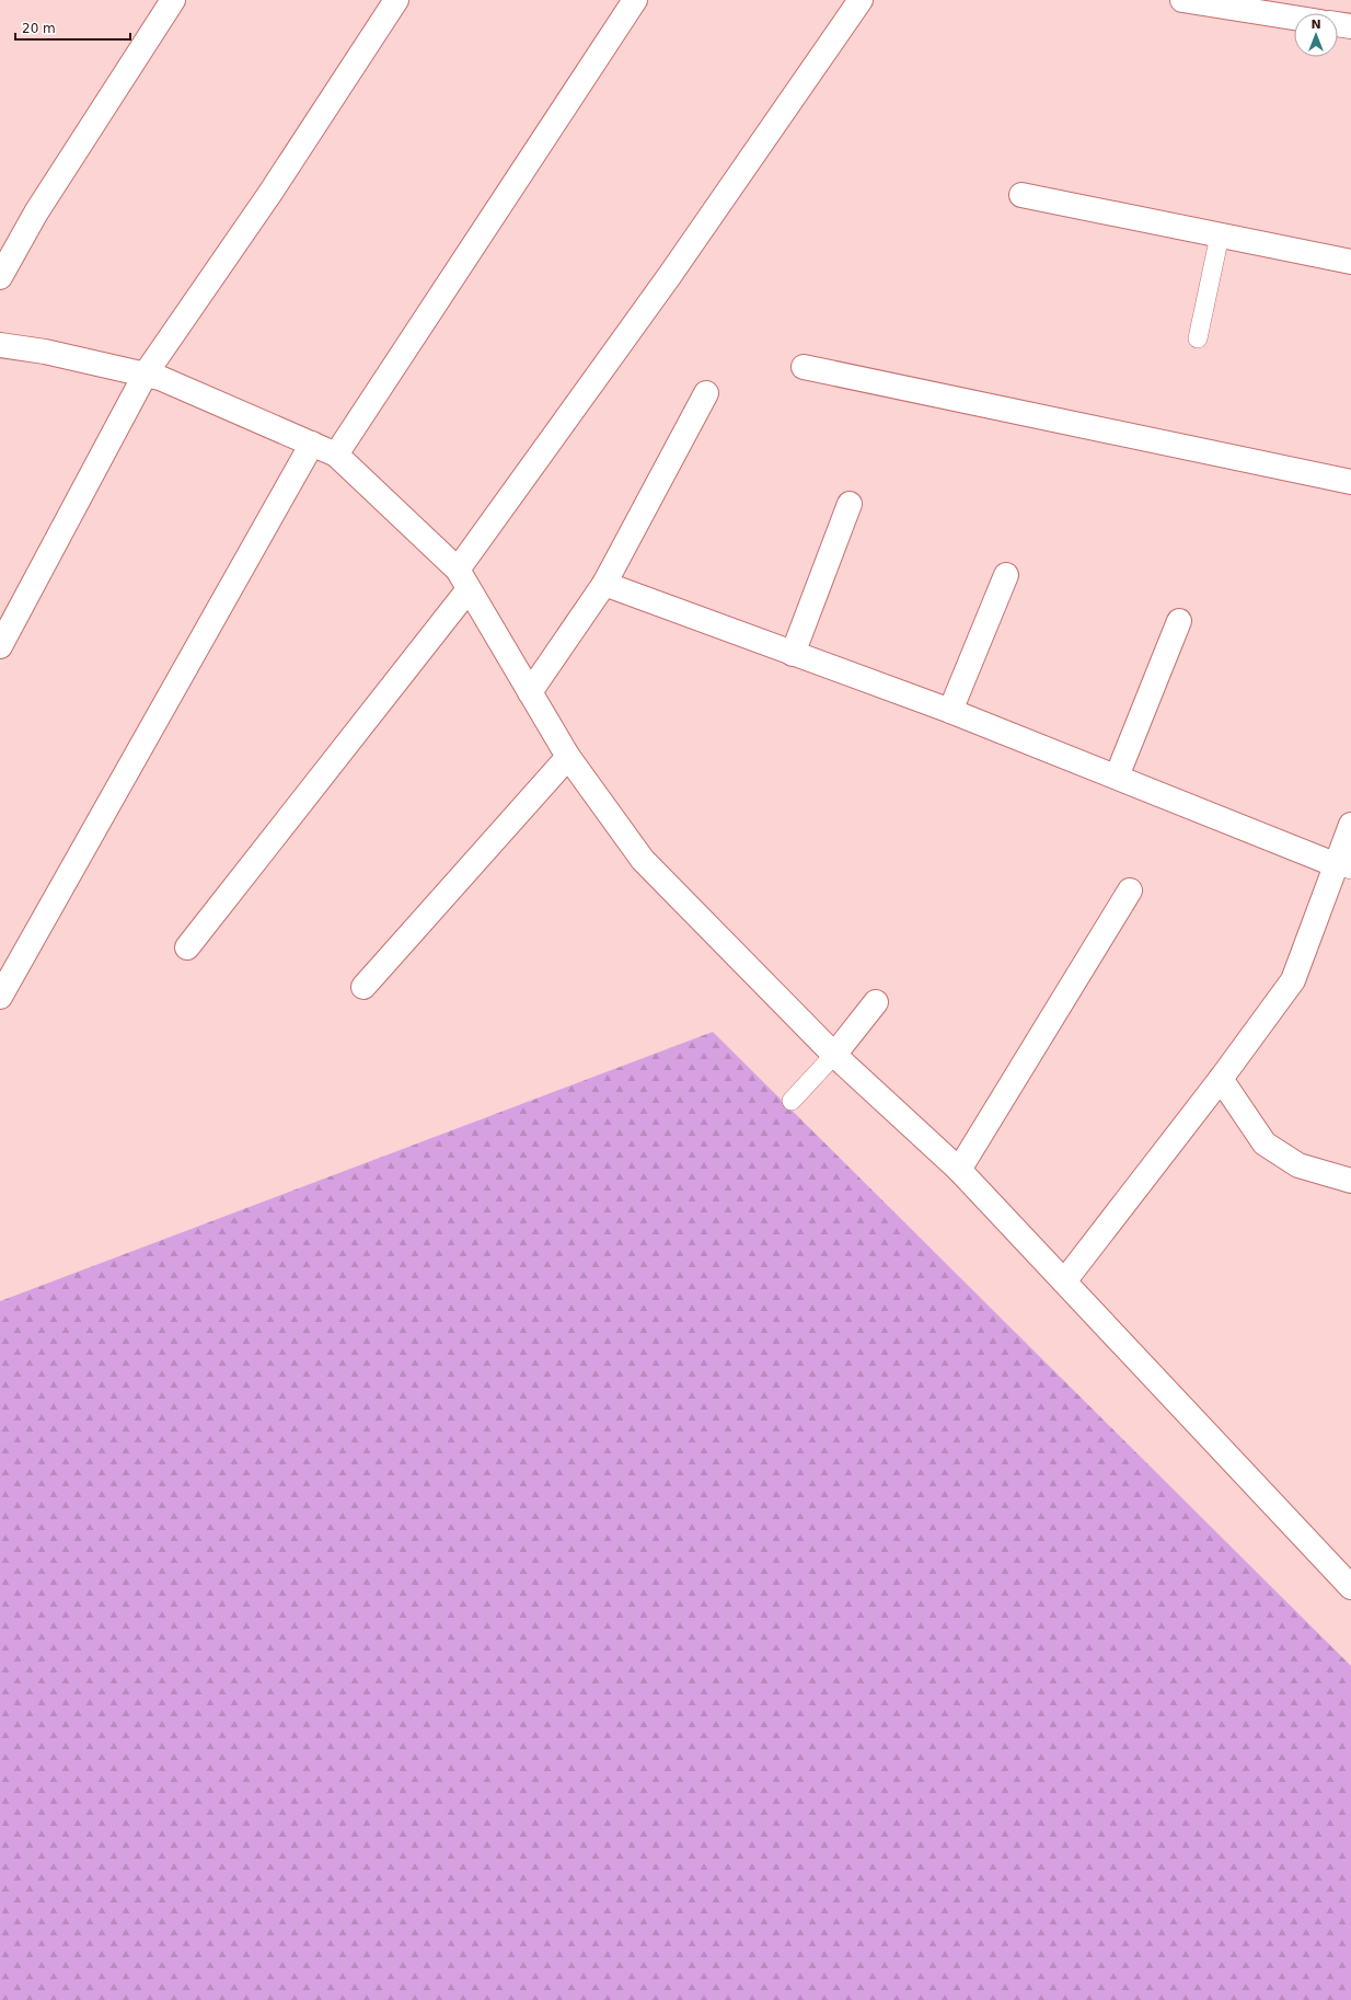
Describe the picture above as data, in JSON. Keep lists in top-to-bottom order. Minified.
{"scale_bar":"20 m","north":"top"}
